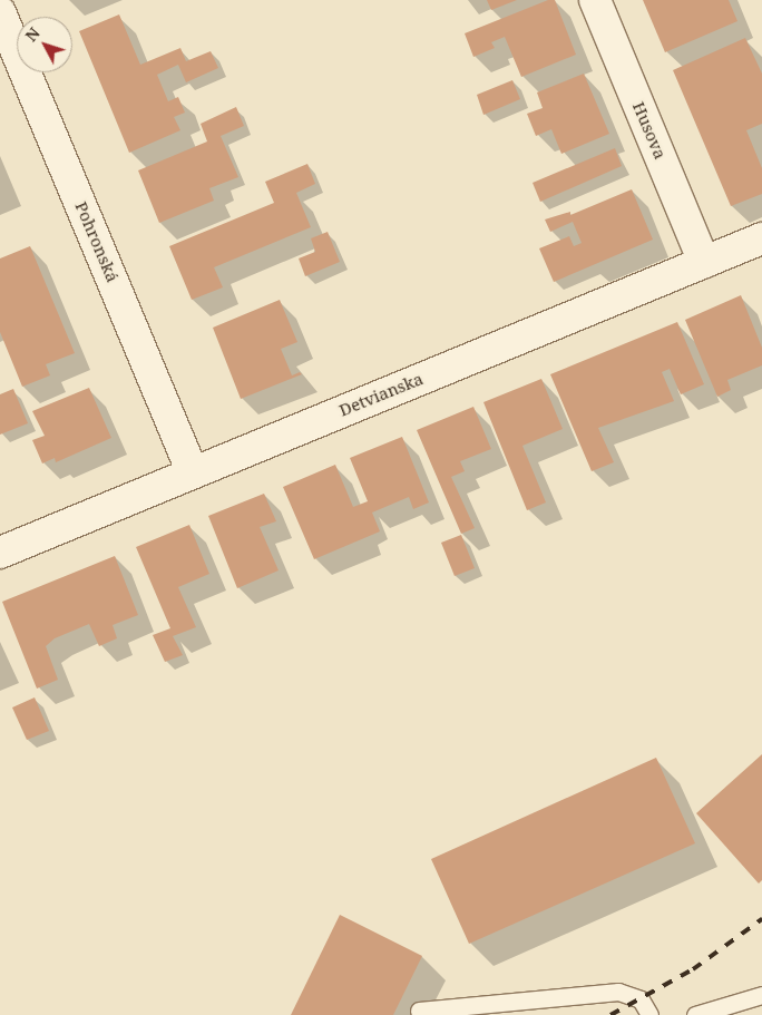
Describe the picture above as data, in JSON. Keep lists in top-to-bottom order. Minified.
{"streets":{"street":["Husova","Pohronská","Detvianska"]},"crossings":[["Husova","Detvianska"],["Pohronská","Detvianska"]],"north":"top left"}
